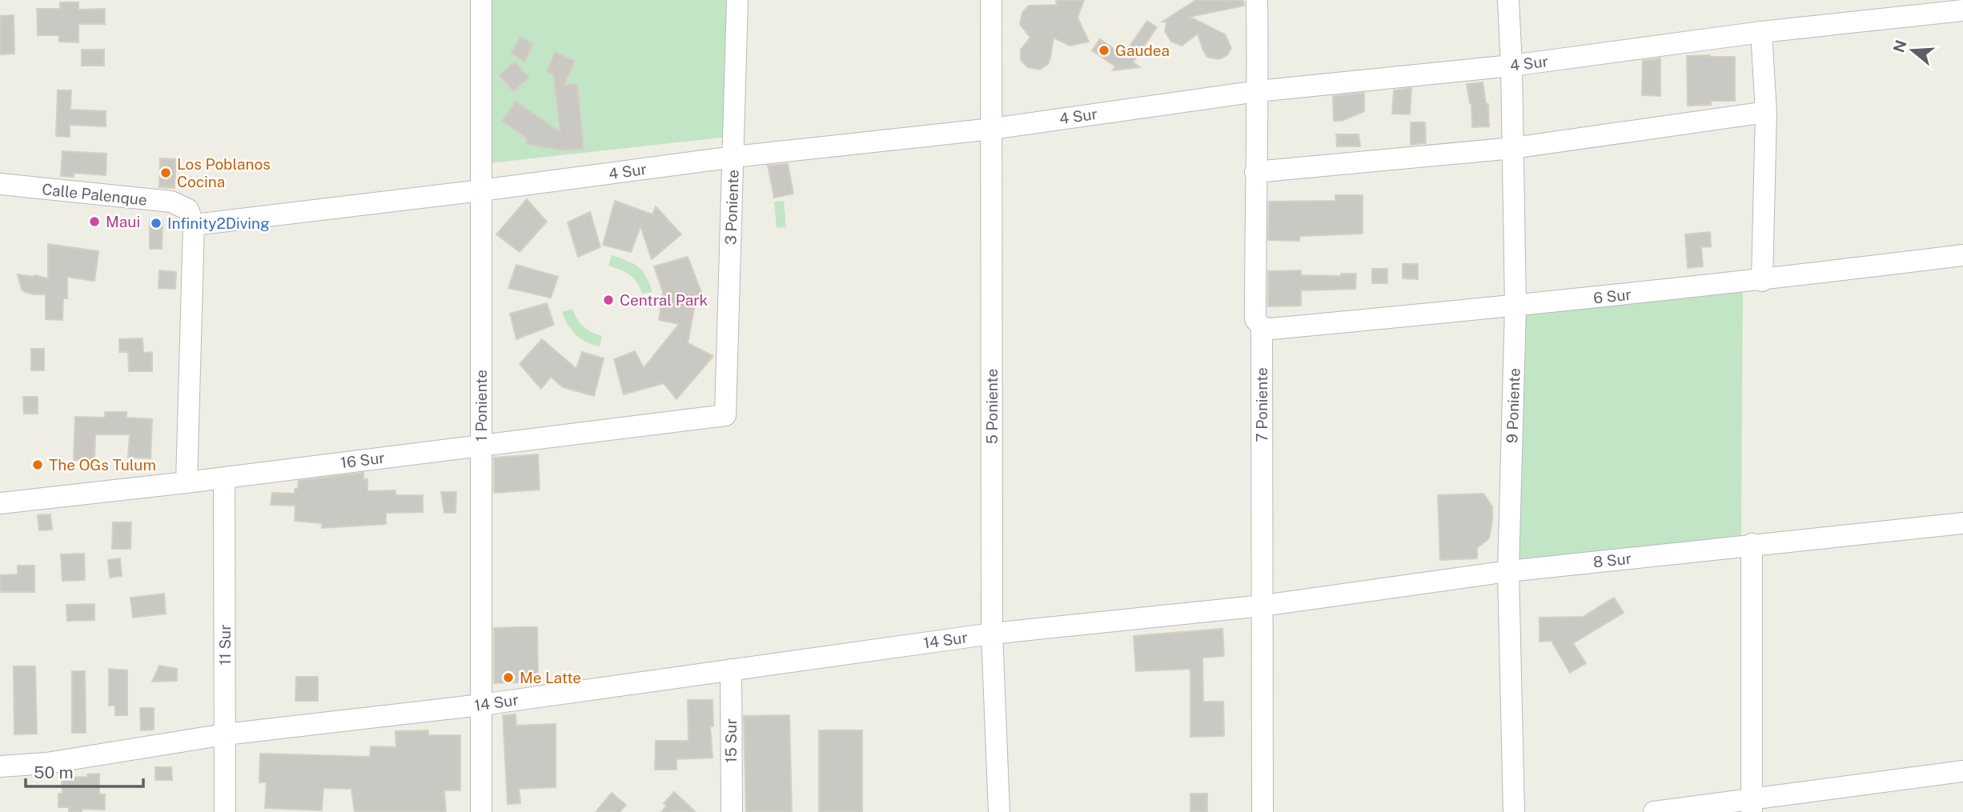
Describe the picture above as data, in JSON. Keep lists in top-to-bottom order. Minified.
{"streets":{"street":["4 Sur","Calle Palenque","3 Poniente","6 Sur","7 Poniente","1 Poniente","9 Poniente","5 Poniente","16 Sur","8 Sur","14 Sur","11 Sur","15 Sur"]},"crossings":[["4 Sur","Calle Palenque"],["4 Sur","3 Poniente"],["4 Sur","7 Poniente"],["4 Sur","1 Poniente"],["4 Sur","9 Poniente"],["4 Sur","5 Poniente"],["3 Poniente","16 Sur"],["6 Sur","7 Poniente"],["6 Sur","9 Poniente"],["7 Poniente","8 Sur"],["7 Poniente","14 Sur"],["1 Poniente","16 Sur"],["1 Poniente","14 Sur"],["9 Poniente","8 Sur"],["5 Poniente","14 Sur"],["16 Sur","11 Sur"],["8 Sur","14 Sur"],["14 Sur","11 Sur"],["14 Sur","15 Sur"]],"places":["Gaudea","Los Poblanos Cocina","Maui","Infinity2Diving","Central Park","The OGs Tulum","Me Latte"],"scale_bar":"50 m","north":"left"}
